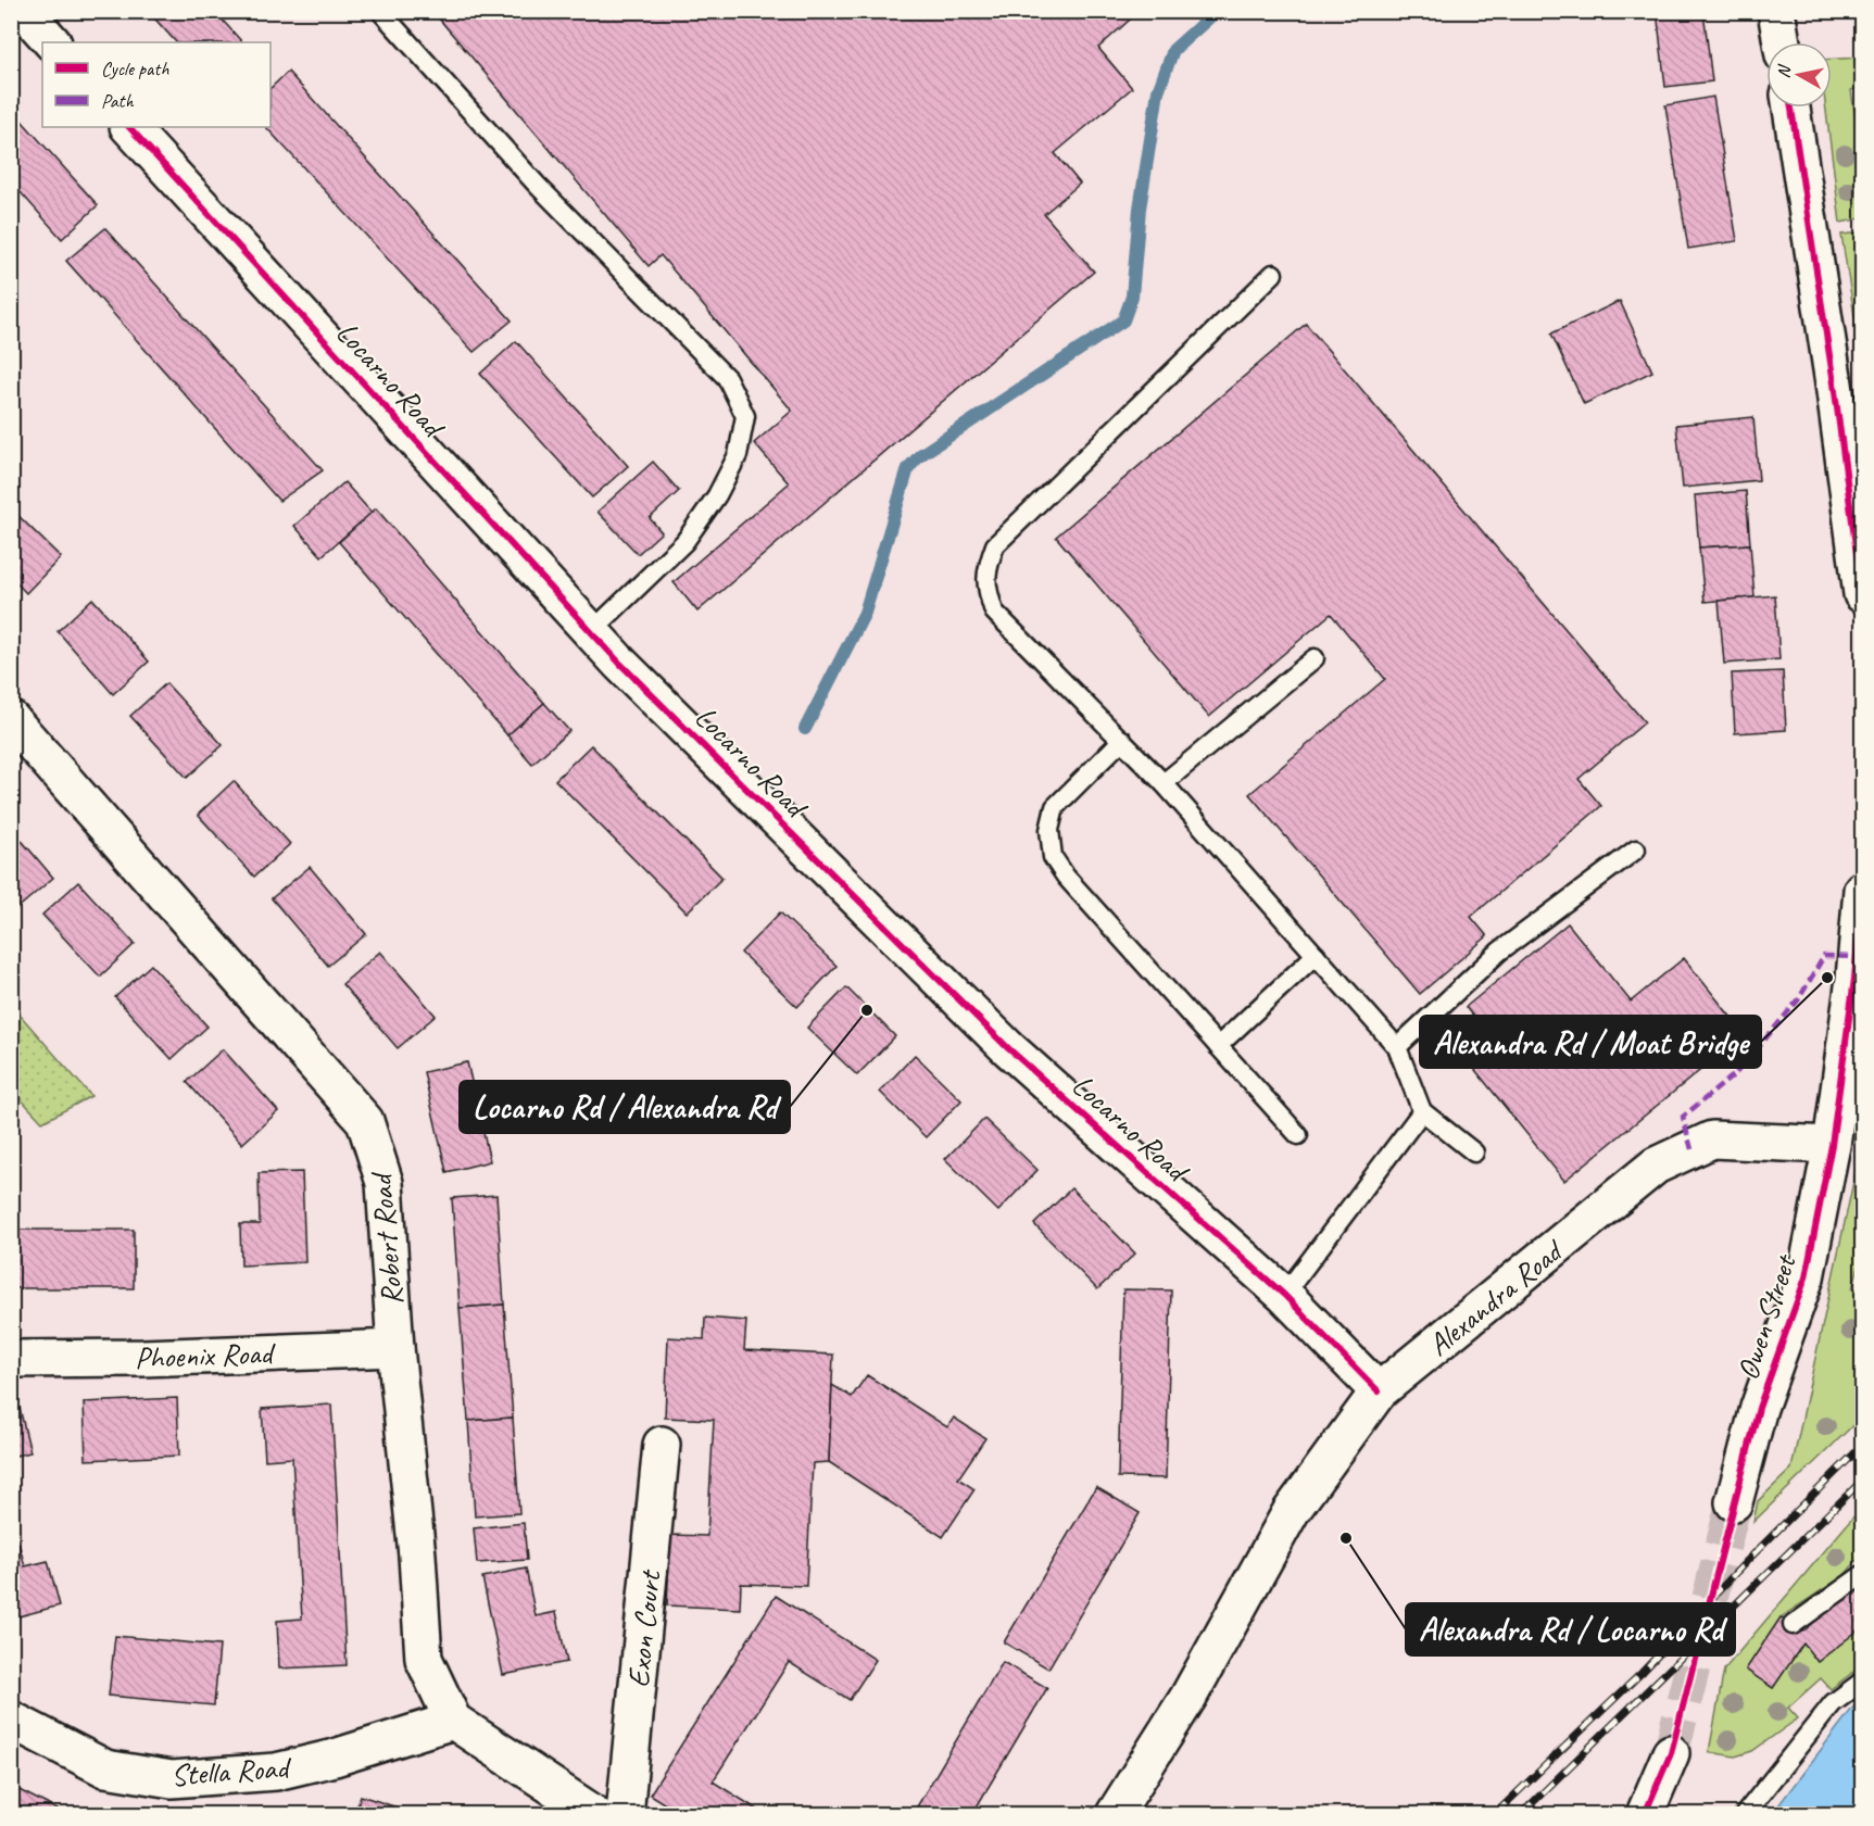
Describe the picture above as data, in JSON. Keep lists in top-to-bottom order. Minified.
{"streets":{"street":["Locarno Road","Robert Road","Alexandra Road","Owen Street","Phoenix Road","Exon Court","Stella Road"]},"crossings":[["Locarno Road","Alexandra Road"],["Robert Road","Phoenix Road"],["Robert Road","Stella Road"],["Alexandra Road","Owen Street"]],"places":["Alexandra Rd / Moat Bridge","Locarno Rd / Alexandra Rd","Alexandra Rd / Locarno Rd"],"legend":["Cycle path","Path"],"north":"left"}
